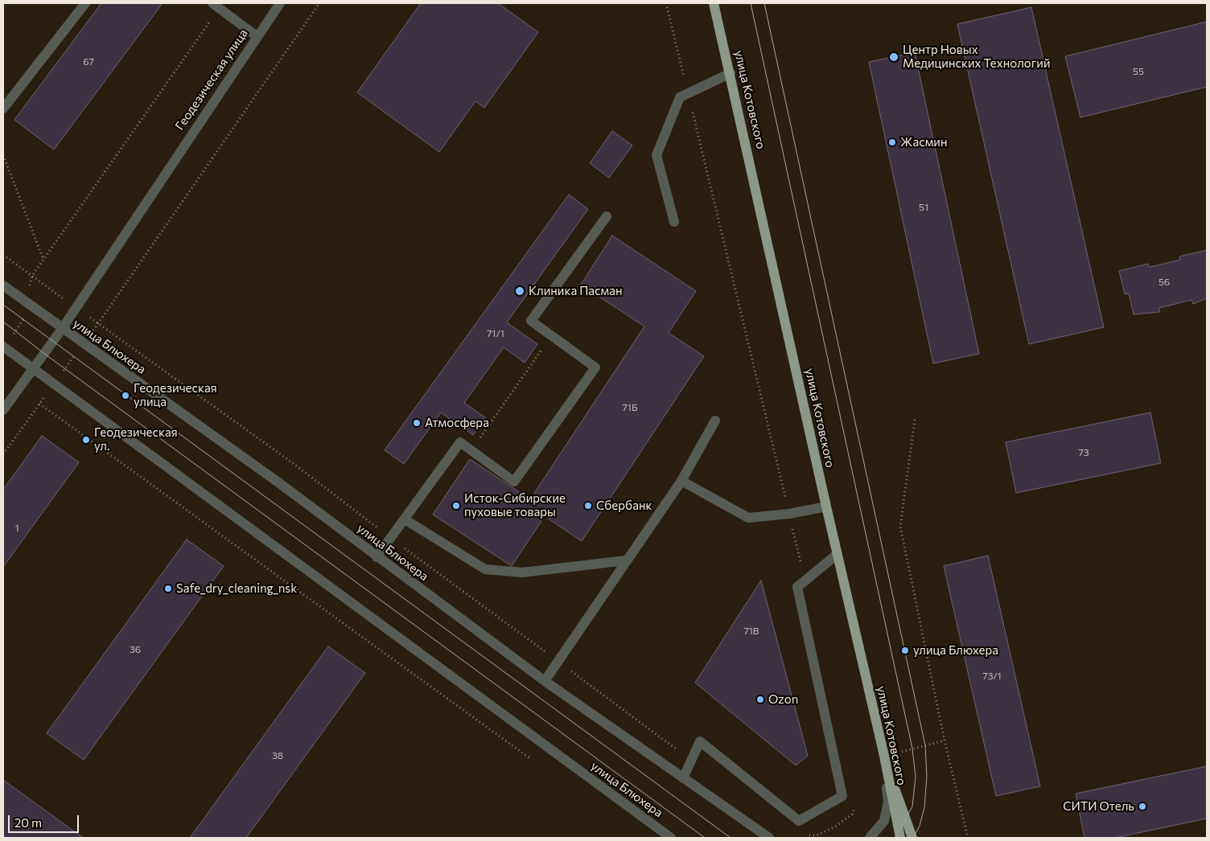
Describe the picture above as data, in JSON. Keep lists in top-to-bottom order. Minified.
{"streets":{"main road":["улица Котовского"],"street":["Геодезическая улица","улица Блюхера"]},"crossings":[["Геодезическая улица","улица Блюхера"]],"places":["Центр Новых Медицинских Технологий","Жасмин","Клиника Пасман","Геодезическая улица","Атмосфера","Геодезическая ул.","Исток-Сибирские пуховые товары","Сбербанк","Safe_dry_cleaning_nsk","улица Блюхера","Ozon","СИТИ Отель"],"house_numbers":["67","55","51","56","71/1","71Б","73","1","71B","36","73/1","38"],"scale_bar":"20 m"}
